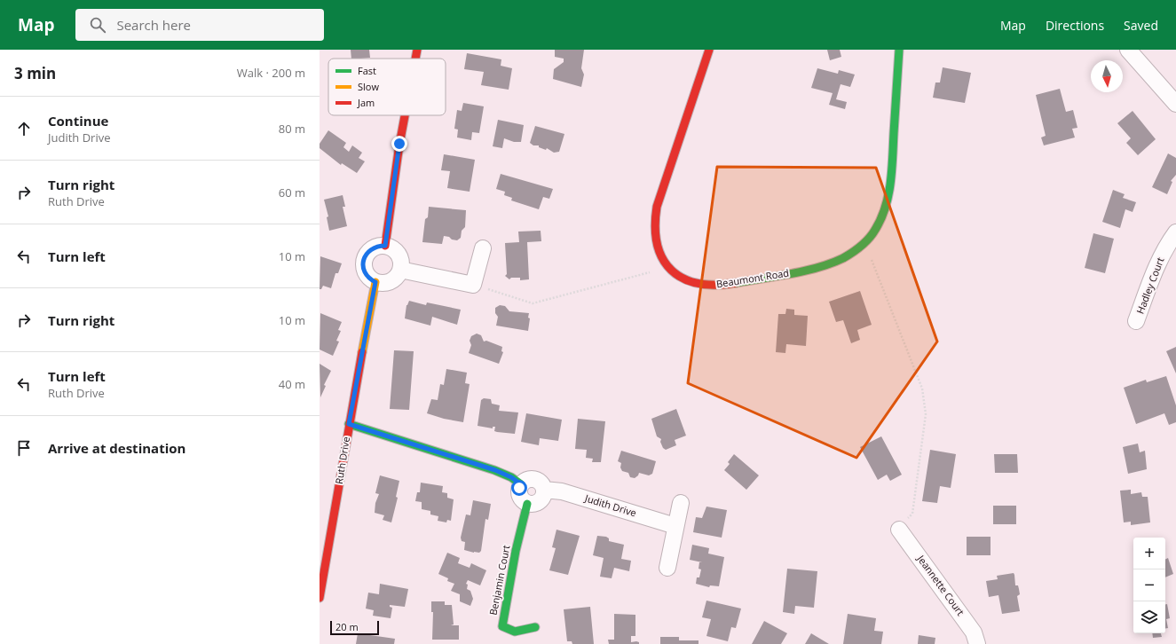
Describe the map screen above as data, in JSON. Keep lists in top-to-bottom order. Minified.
{"streets":{"street":["Beaumont Road","Hadley Court","Ruth Drive","Judith Drive","Benjamin Court","Jeannette Court"]},"crossings":[["Judith Drive","Benjamin Court"]],"legend":["Fast","Slow","Jam"],"scale_bar":"20 m","north":"bottom","page":{"header":"Map","search":"Search here","nav":["Map","Directions","Saved"],"heading":["3 min","Walk · 200 m"],"list":[["Continue","Judith Drive","80 m"],["Turn right","Ruth Drive","60 m"],["Turn left","10 m"],["Turn right","10 m"],["Turn left","Ruth Drive","40 m"],"Arrive at destination"],"map_buttons":["+","−"],"scale":"20 m"}}
